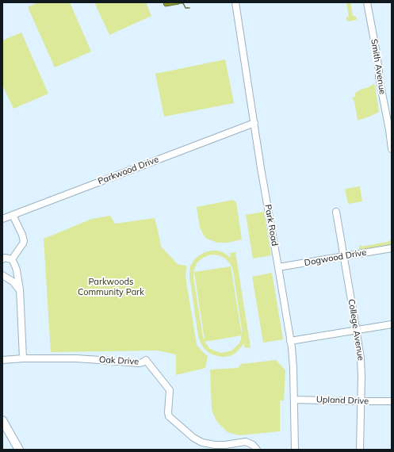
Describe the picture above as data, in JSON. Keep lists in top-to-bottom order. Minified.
{"streets":{"street":["Smith Avenue","Parkwood Drive","Park Road","Dogwood Drive","College Avenue","Oak Drive","Upland Drive"]},"crossings":[["Parkwood Drive","Park Road"],["Park Road","Dogwood Drive"],["Park Road","Upland Drive"],["Dogwood Drive","College Avenue"],["College Avenue","Upland Drive"]],"parks":["Parkwoods Community Park"]}
